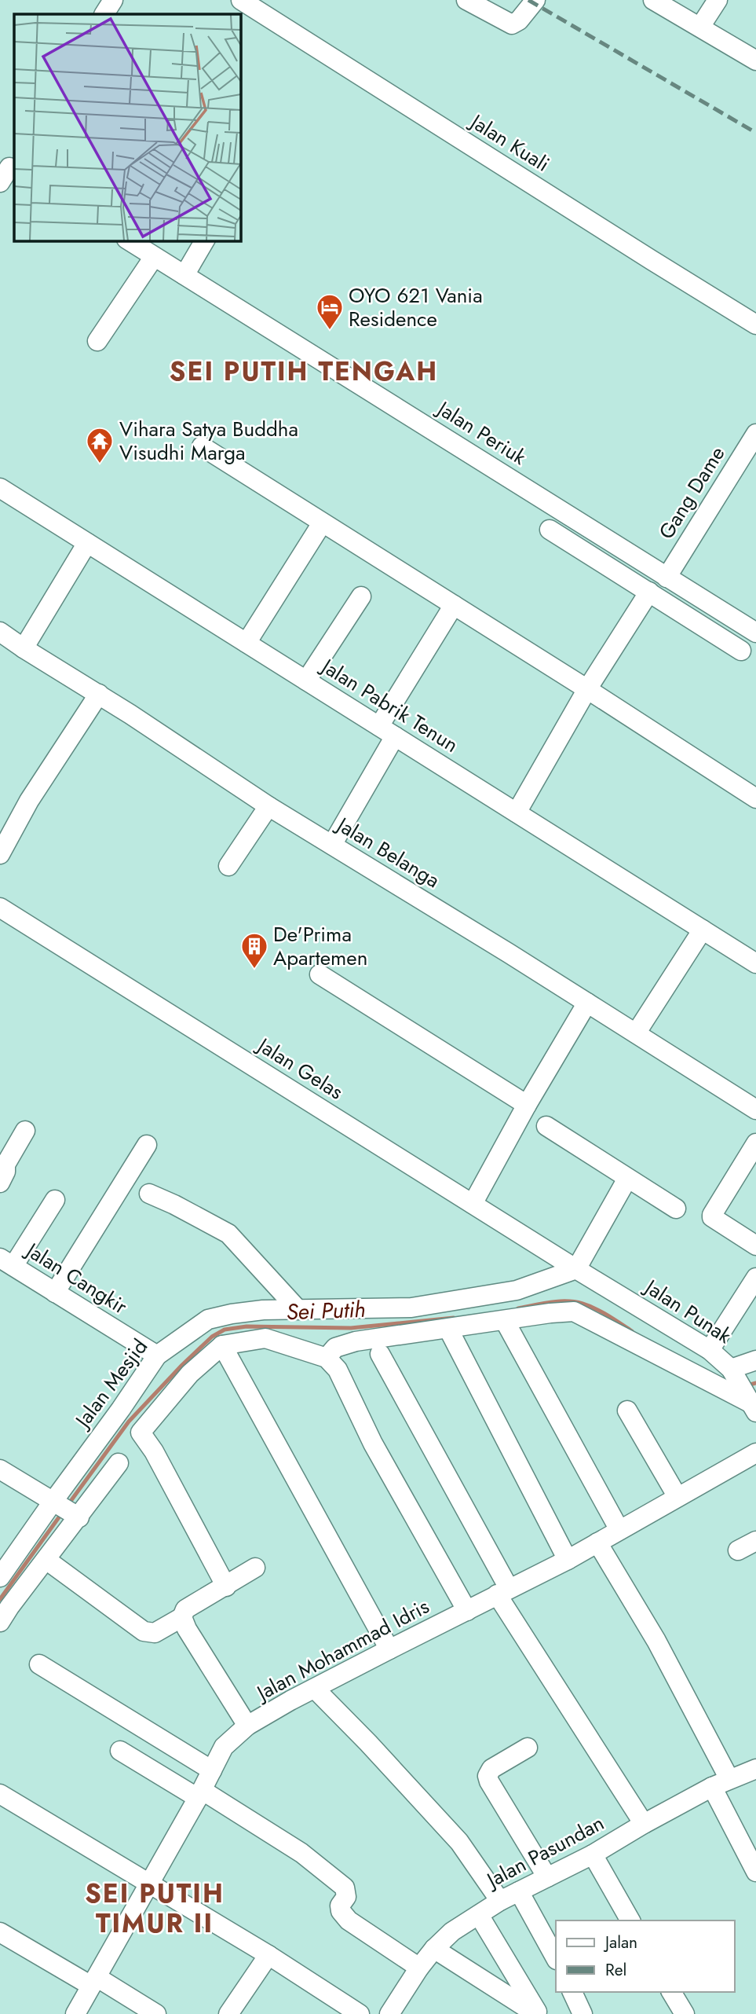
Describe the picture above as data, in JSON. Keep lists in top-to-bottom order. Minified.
{"streets":{"street":["Jalan Kuali","Jalan Periuk","Gang Dame","Jalan Pabrik Tenun","Jalan Belanga","Jalan Gelas","Jalan Cangkir","Jalan Punak","Jalan Mesjid","Jalan Mohammad Idris","Jalan Pasundan"]},"crossings":[["Jalan Periuk","Gang Dame"],["Jalan Gelas","Jalan Punak"],["Jalan Gelas","Jalan Mesjid"],["Jalan Cangkir","Jalan Mesjid"],["Jalan Punak","Jalan Mesjid"]],"districts":["SEI PUTIH TENGAH","SEI PUTIH TIMUR II"],"water":["Sei Putih"],"places":{"hotel":["OYO 621 Vania Residence"],"temple":["Vihara Satya Buddha Visudhi Marga"],"building":["De'Prima Apartemen"]},"legend":["Jalan","Rel"]}
